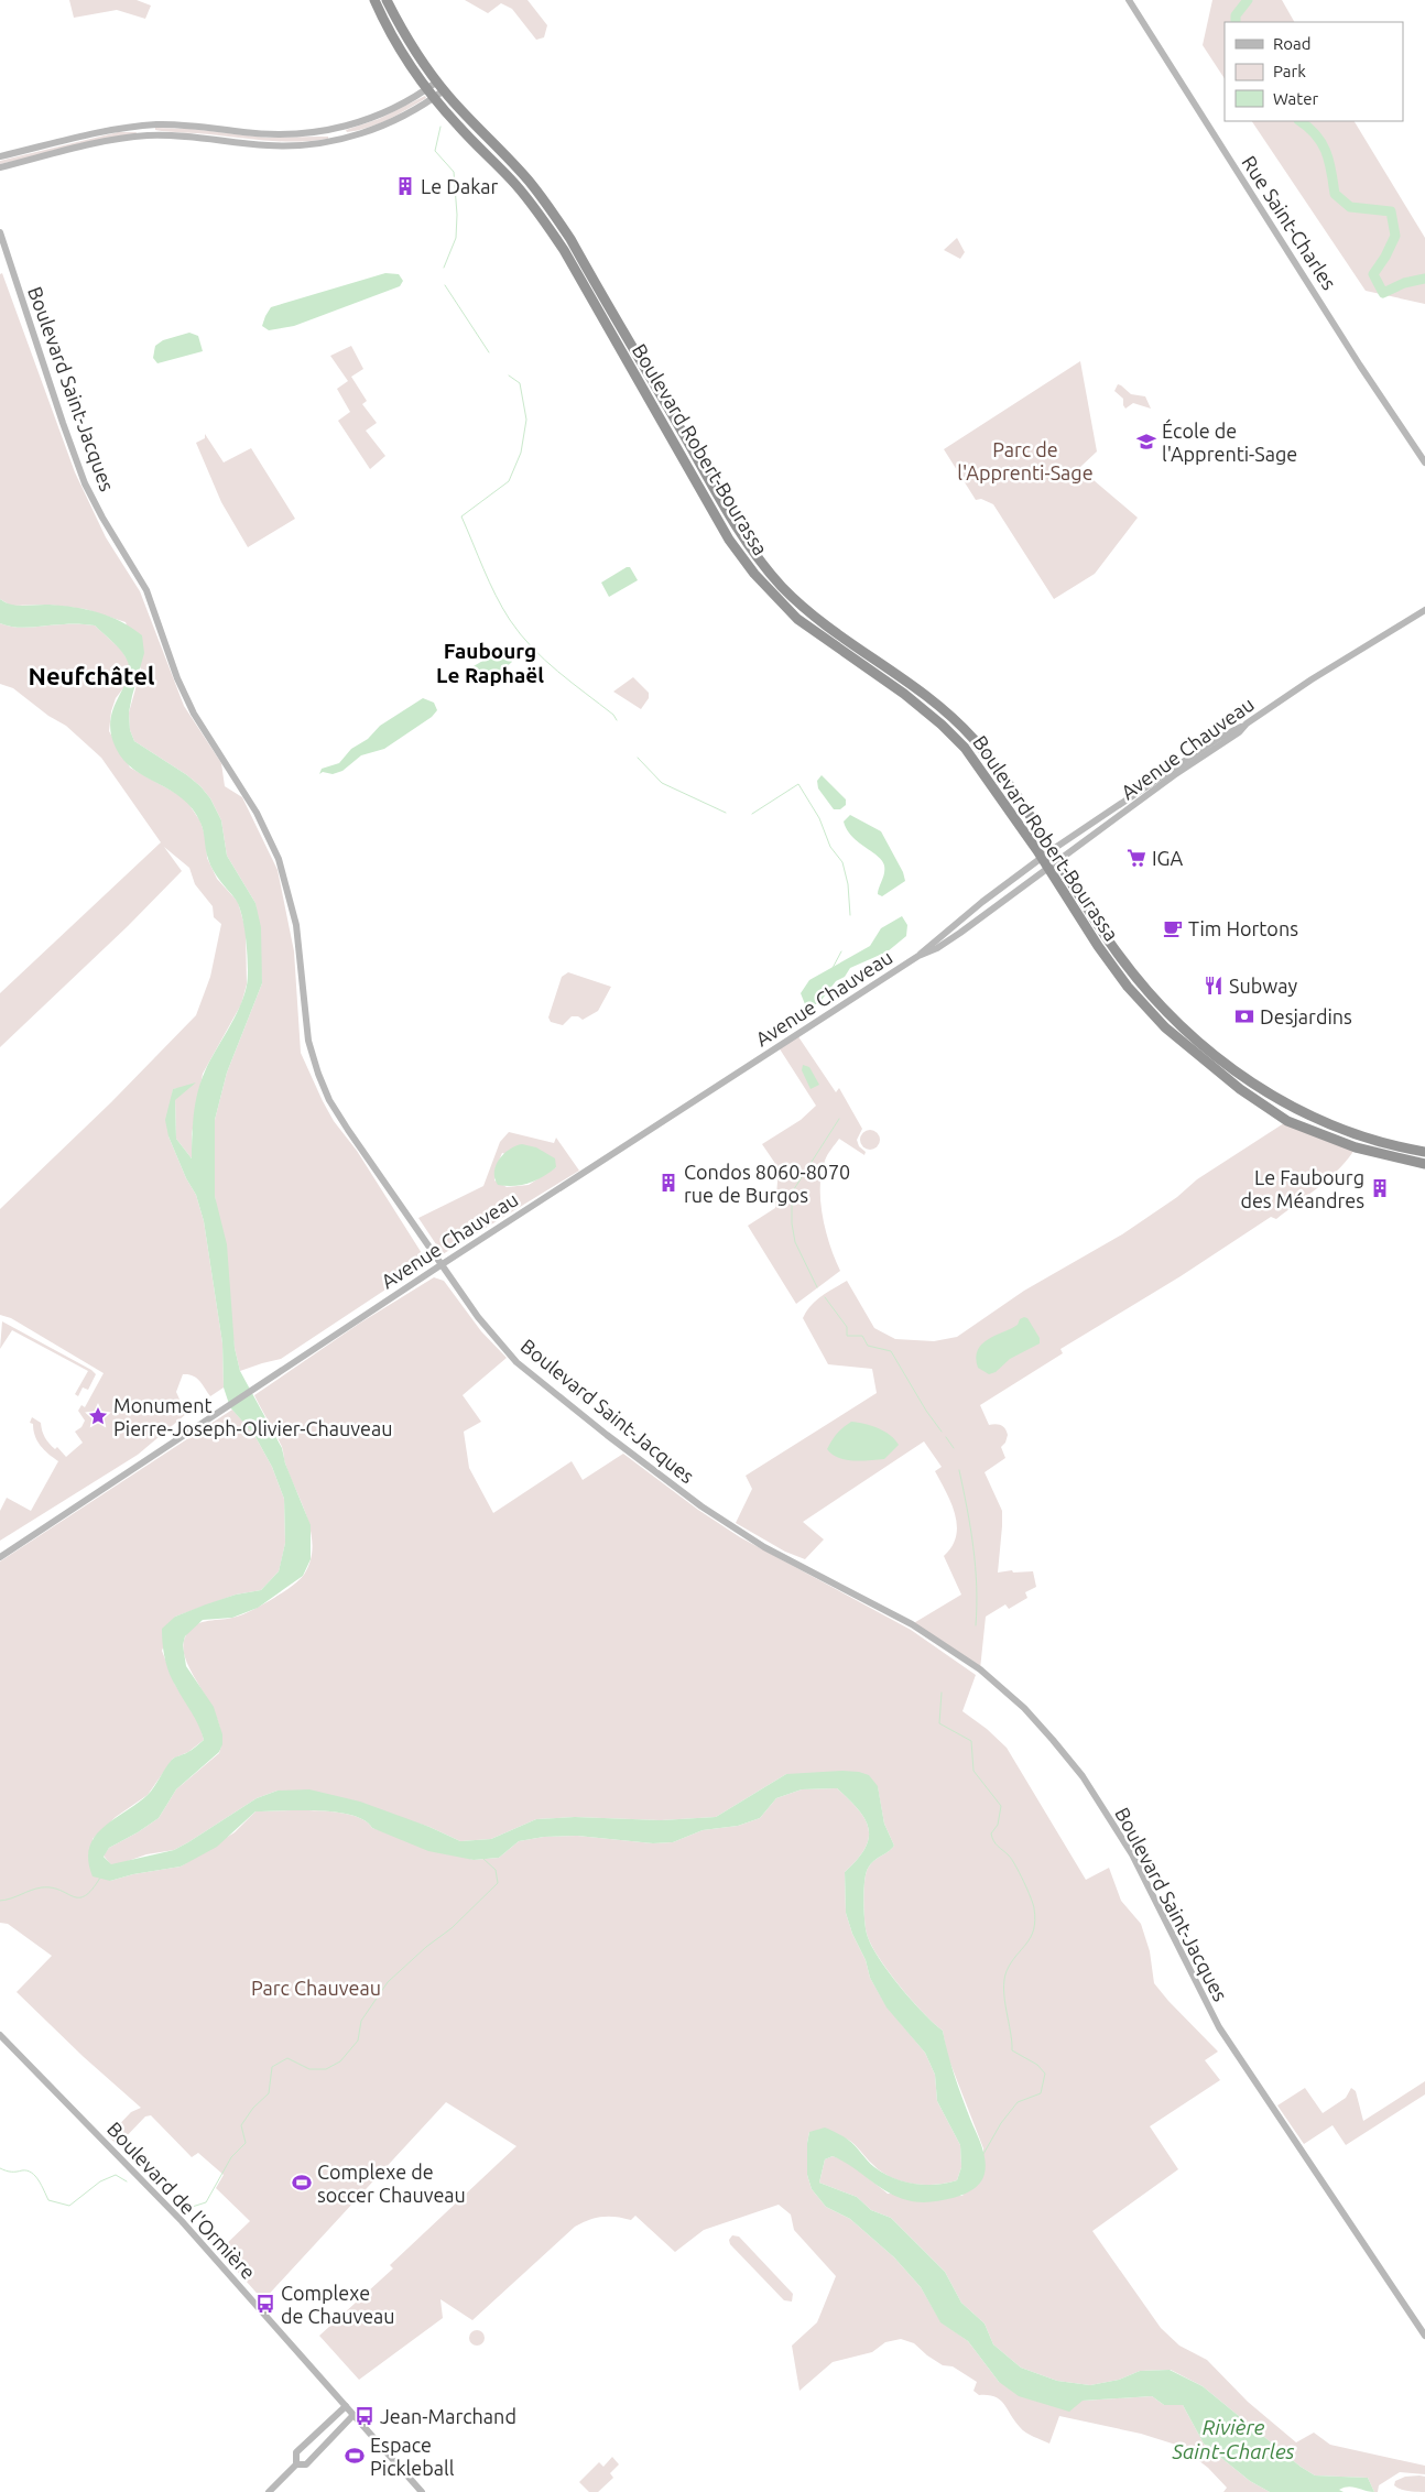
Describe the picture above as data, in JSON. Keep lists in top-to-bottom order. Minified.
{"streets":{"highway":["Boulevard Robert-Bourassa"],"street":["Rue Saint-Charles","Boulevard Saint-Jacques","Avenue Chauveau","Boulevard de l'Ormière"]},"crossings":[["Boulevard Saint-Jacques","Avenue Chauveau"],["Boulevard Robert-Bourassa","Avenue Chauveau"]],"districts":["Faubourg Le Raphaël","Neufchâtel"],"water":["Rivière Saint-Charles"],"parks":["Parc de l'Apprenti-Sage","Parc Chauveau"],"places":{"building":["Le Dakar","Condos 8060-8070 rue de Burgos","Le Faubourg des Méandres"],"school or university":["École de l'Apprenti-Sage"],"supermarket":["IGA"],"cafe":["Tim Hortons"],"restaurant":["Subway"],"bank":["Desjardins"],"place":["Monument Pierre-Joseph-Olivier-Chauveau"],"sports":["Complexe de soccer Chauveau","Espace Pickleball"],"bus stop":["Complexe de Chauveau","Jean-Marchand"]},"legend":["Road","Park","Water"]}
